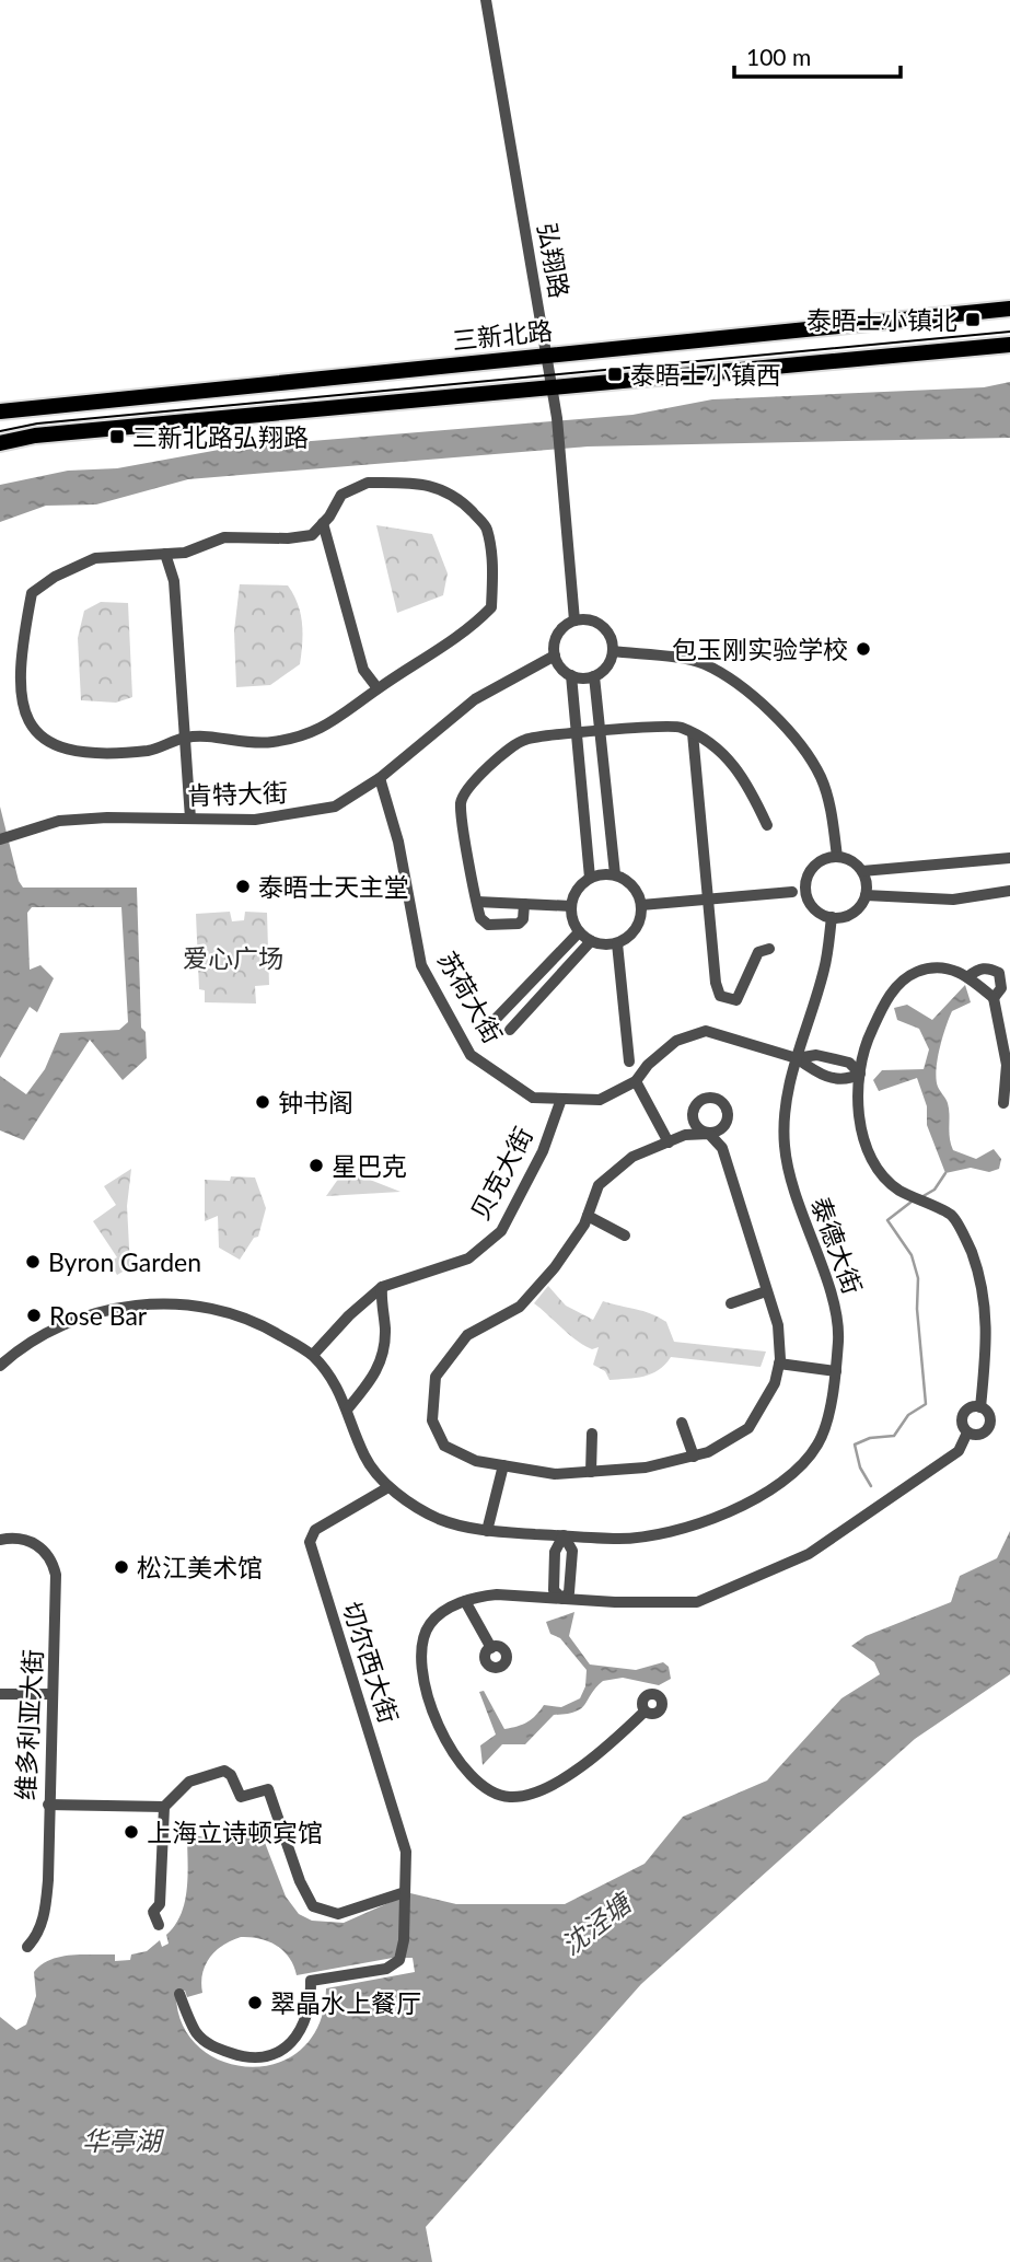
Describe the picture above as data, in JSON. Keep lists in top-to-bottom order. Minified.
{"streets":{"main road":["三新北路"],"street":["弘翔路","肯特大街","苏荷大街","贝克大街","泰德大街","切尔西大街","维多利亚大街"]},"crossings":[["弘翔路","三新北路"],["弘翔路","肯特大街"],["肯特大街","苏荷大街"],["苏荷大街","贝克大街"],["贝克大街","泰德大街"],["泰德大街","切尔西大街"]],"water":["沈泾塘","华亭湖"],"parks":["爱心广场"],"places":{"transit":["泰晤士小镇北","泰晤士小镇西","三新北路弘翔路"],"other":["包玉刚实验学校","泰晤士天主堂","钟书阁","星巴克","Byron Garden","Rose Bar","松江美术馆","上海立诗顿宾馆","翠晶水上餐厅"]},"scale_bar":"100 m"}
